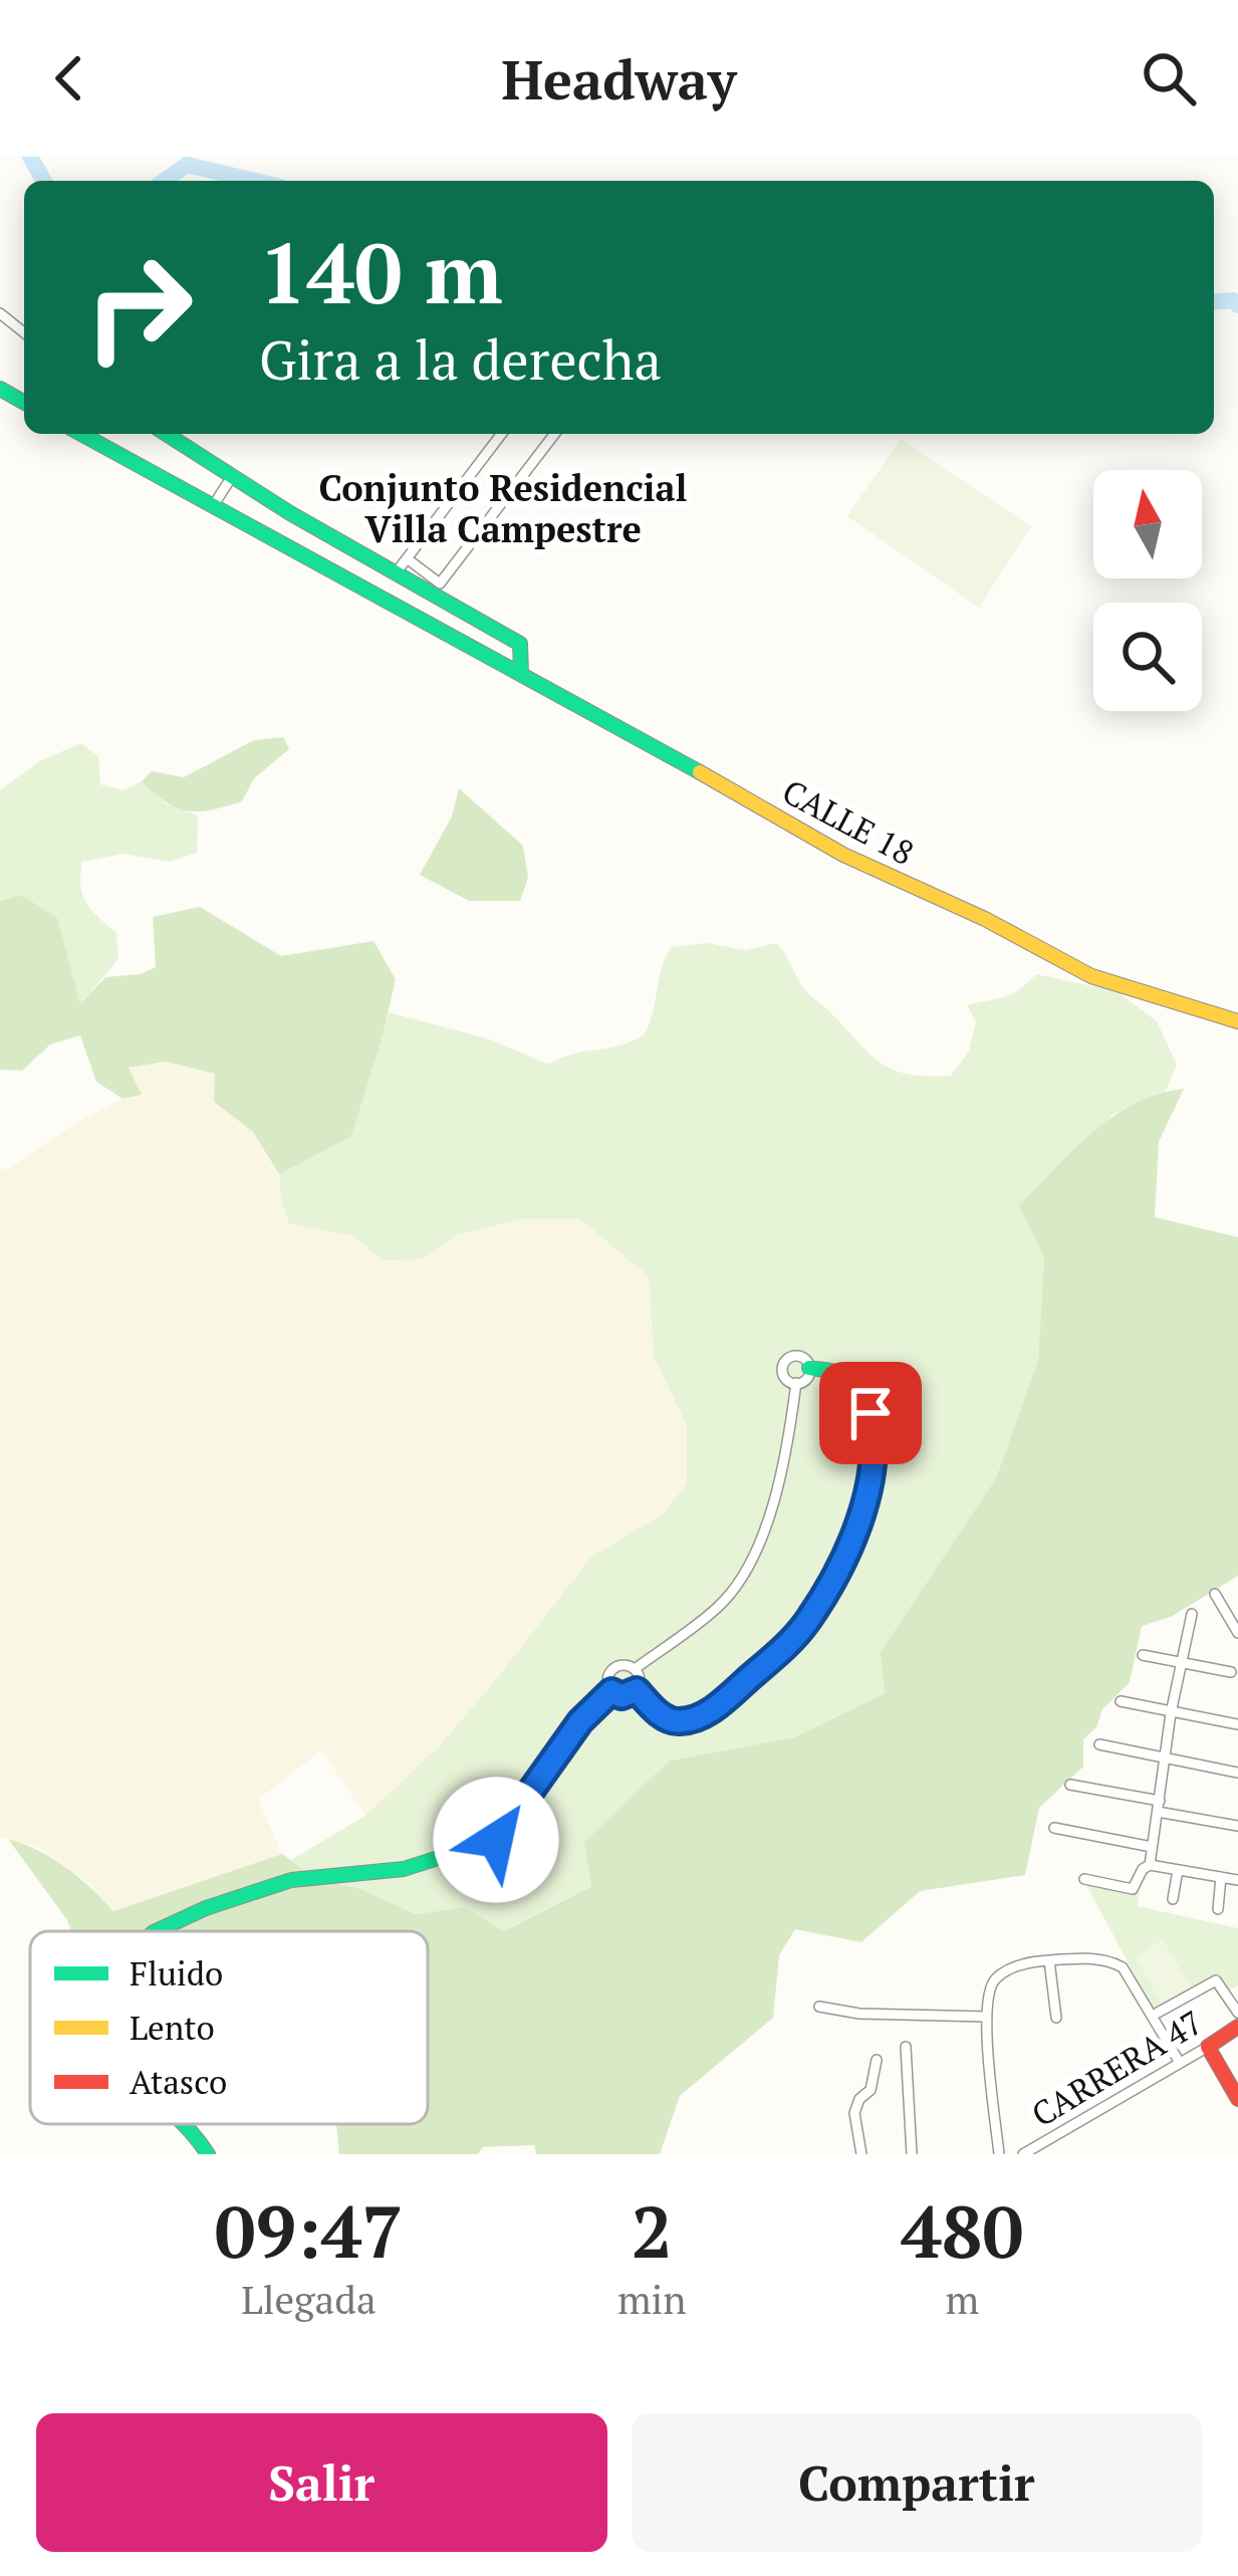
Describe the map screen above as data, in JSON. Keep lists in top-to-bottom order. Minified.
{"streets":{"street":["CALLE 18","CARRERA 47"]},"districts":["Conjunto Residencial Villa Campestre"],"legend":["Fluido","Lento","Atasco"],"north":"top","page":{"header":"Headway","turn":["140 m","Gira a la derecha"],"eta":["09:47","Llegada","2","min","480","m"],"buttons":["Salir","Compartir"]}}
